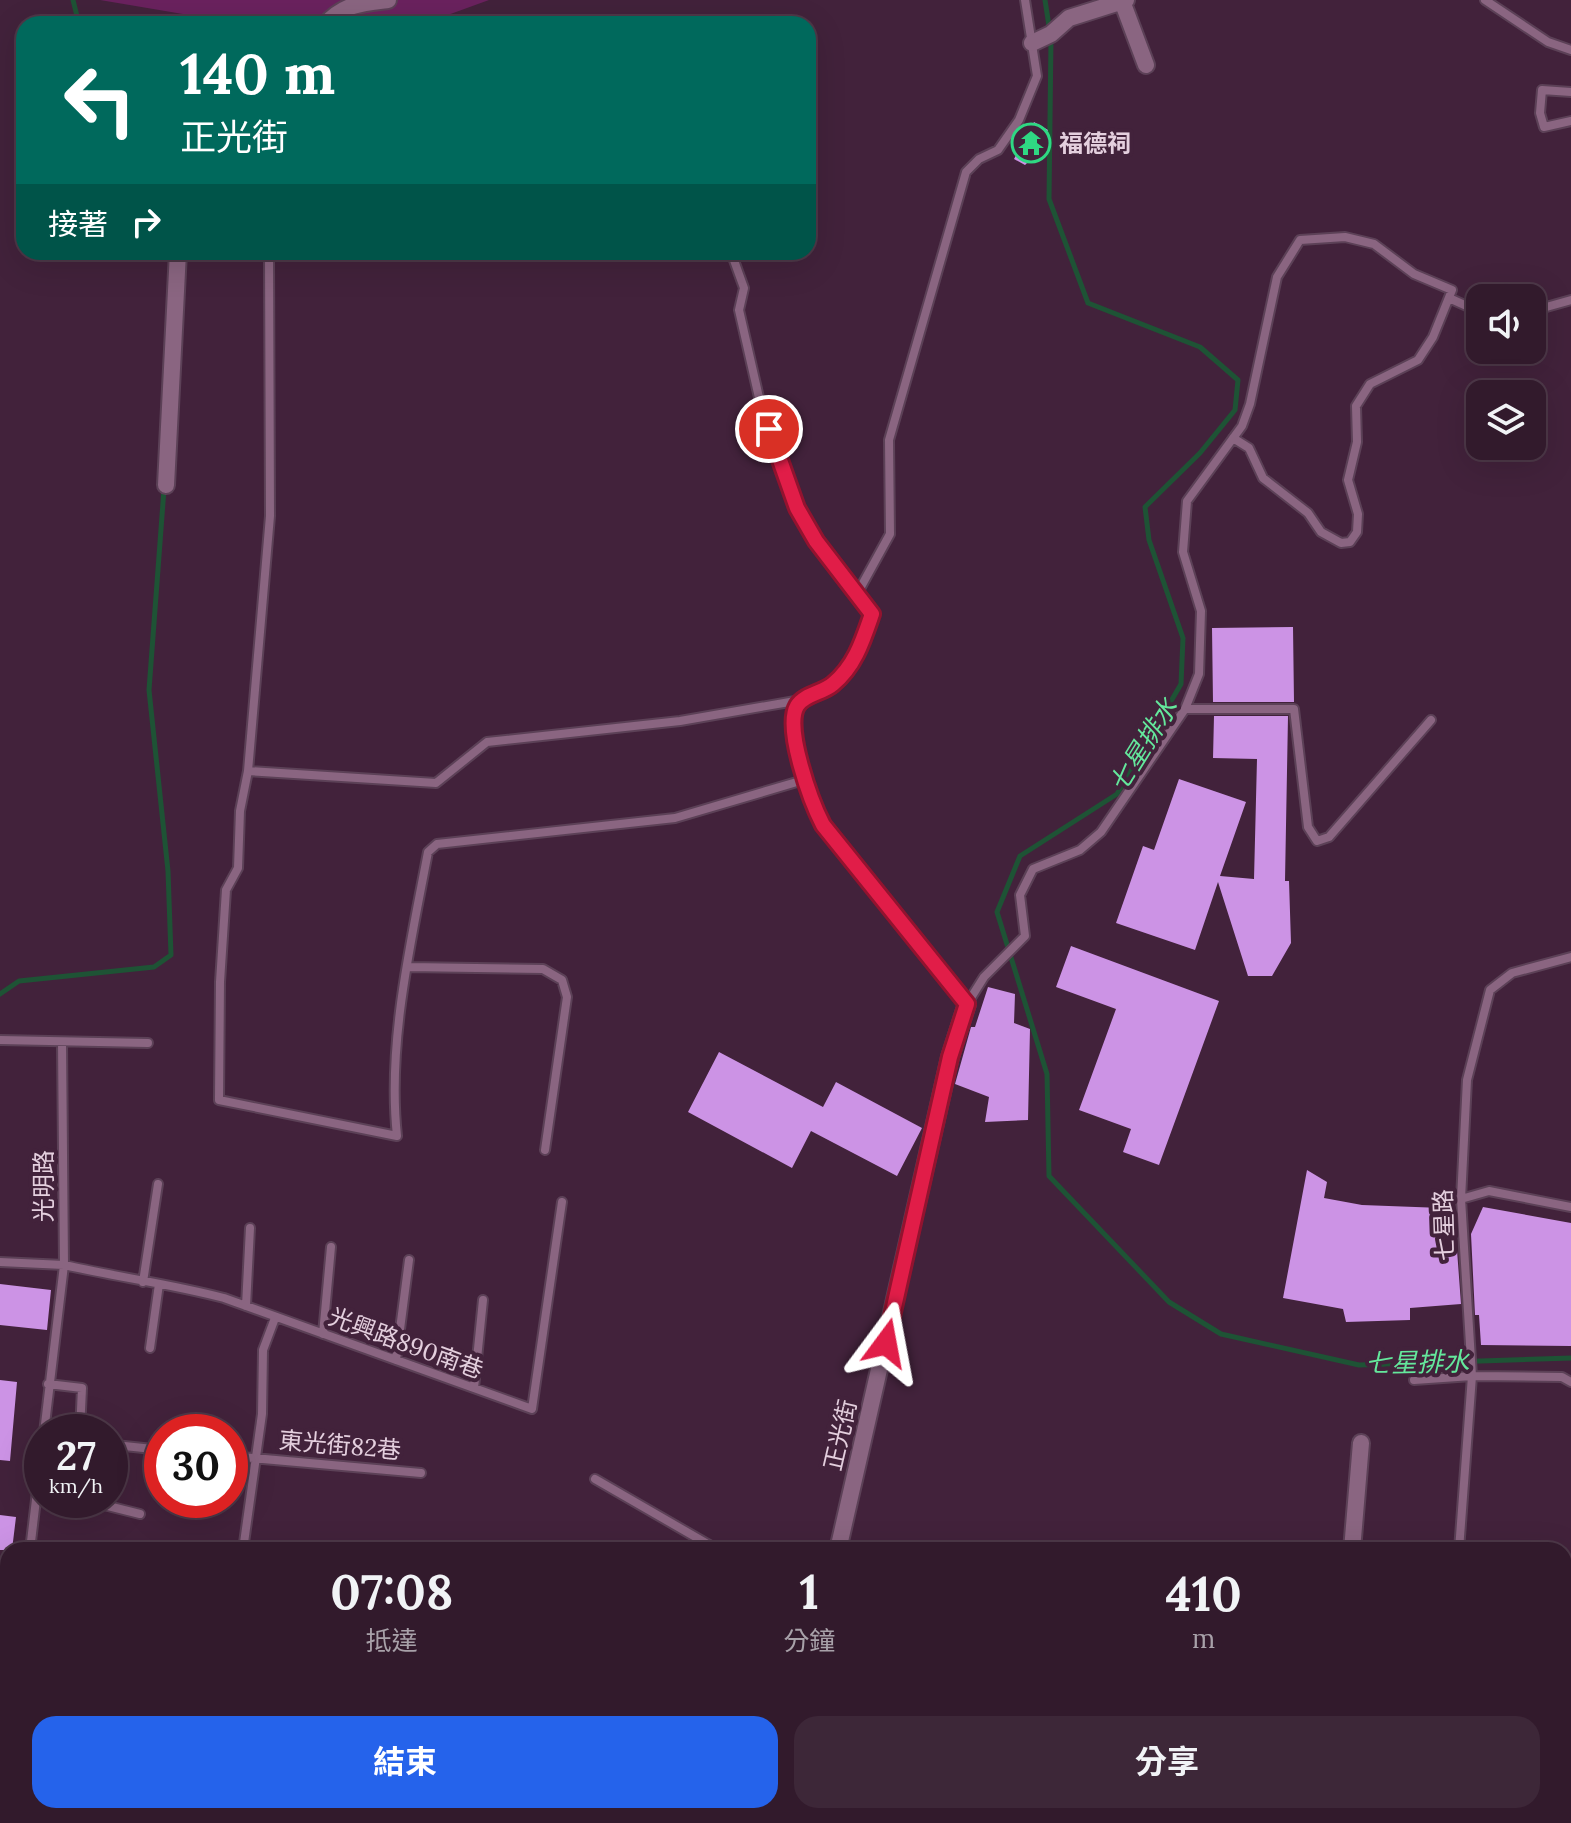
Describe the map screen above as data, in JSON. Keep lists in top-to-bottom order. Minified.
{"streets":{"street":["正光街"],"lane":["光明路","七星路","光興路890南巷","東光街82巷"]},"crossings":[["光明路","光興路890南巷"]],"water":["七星排水"],"places":{"temple":["福德祠"]},"page":{"turn":["140 m","正光街"],"then":"接著","speed":"27 km/h","limit":"30","eta":["07:08","抵達","1","分鐘","410","m"],"buttons":["結束","分享"]}}
